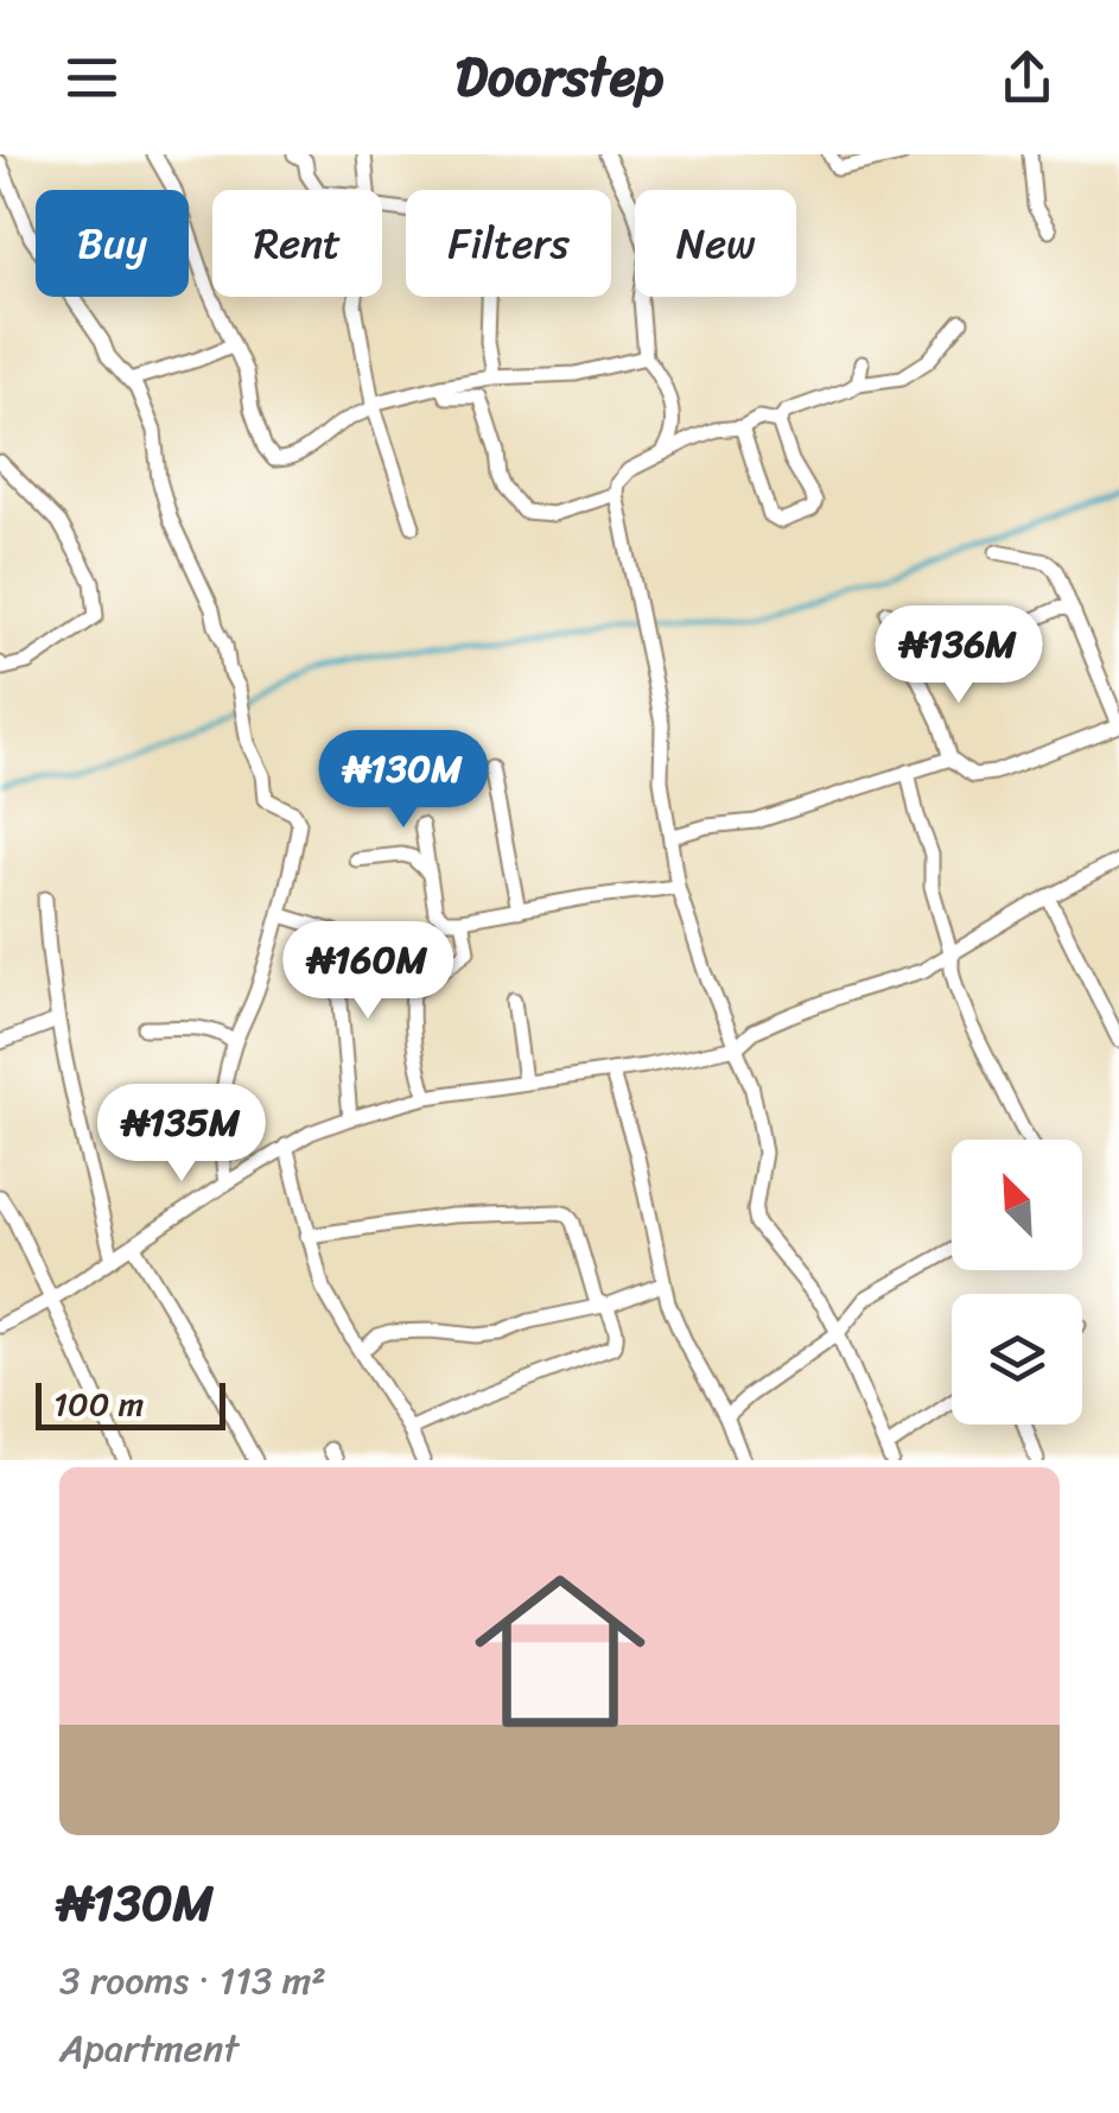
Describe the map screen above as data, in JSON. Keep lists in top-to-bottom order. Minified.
{"scale_bar":"100 m","north":"top left","page":{"header":"Doorstep","chip":["Buy","Rent","Filters","New"],"price":["₦136M","₦130M","₦160M","₦135M"],"scale":"100 m","list":[{"name":"₦130M","note":"3 rooms · 113 m² · Apartment"}]}}
